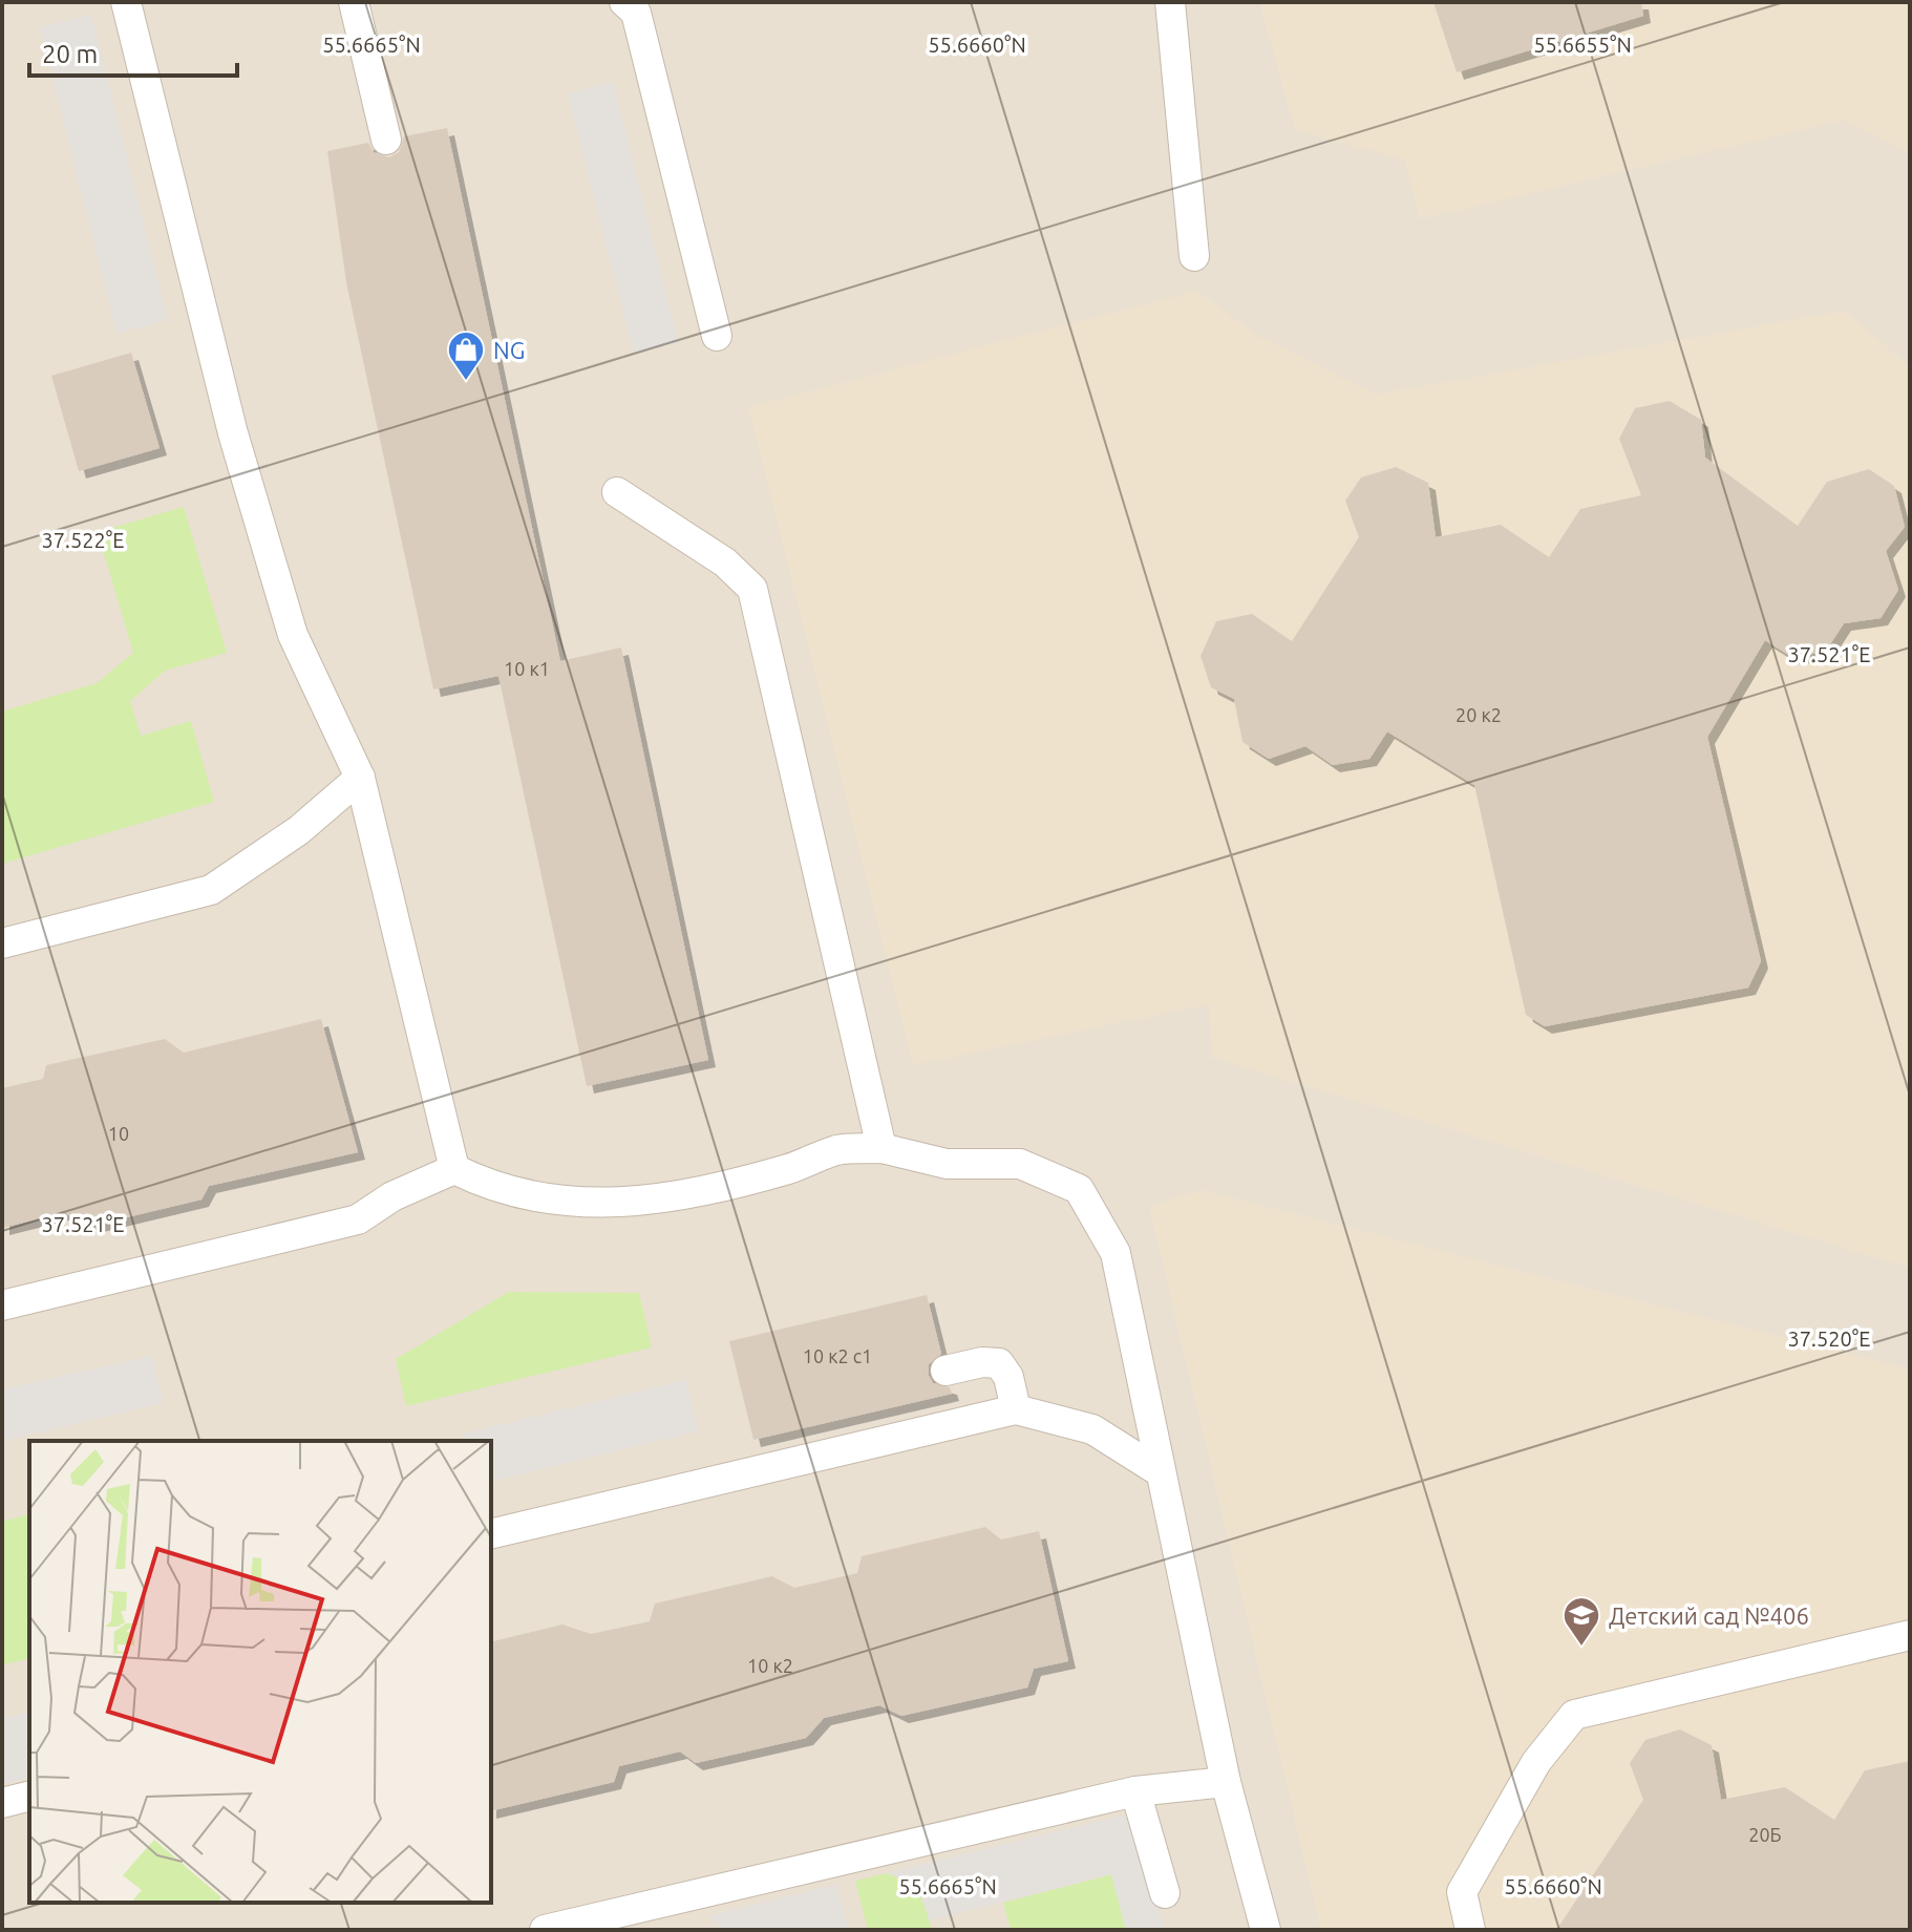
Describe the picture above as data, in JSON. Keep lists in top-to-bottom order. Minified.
{"places":{"shop":["NG"],"school or university":["Детский сад №406"]},"house_numbers":["10 к1","20 к2","10","10 к2 с1","10 к2","20Б"],"scale_bar":"20 m","coordinates":["55.6665°N","55.6660°N","55.6655°N","37.522°E","37.521°E","37.520°E"]}
